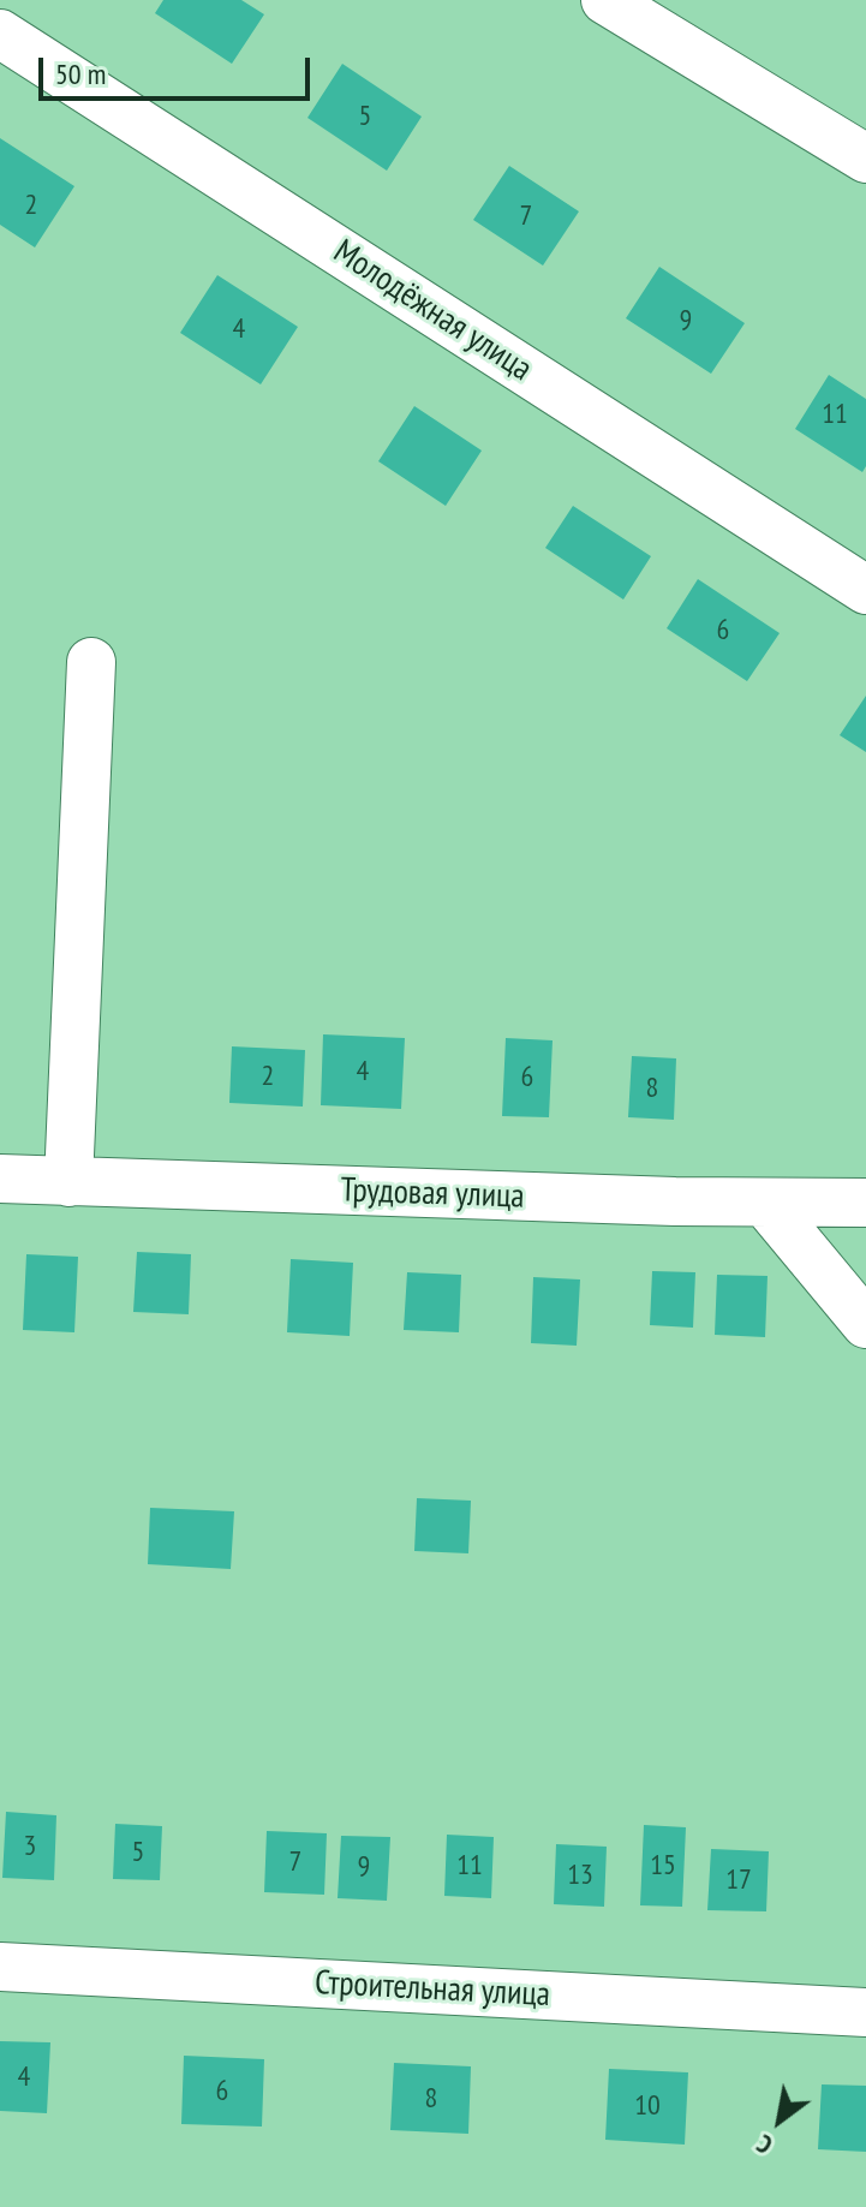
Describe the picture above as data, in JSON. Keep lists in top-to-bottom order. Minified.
{"streets":{"street":["Молодёжная улица","Трудовая улица","Строительная улица"]},"house_numbers":["5","2","7","9","4","11","6","4","2","6","8","3","5","7","11","15","9","13","17","4","6","8","10"],"scale_bar":"50 m","north":"bottom left"}
